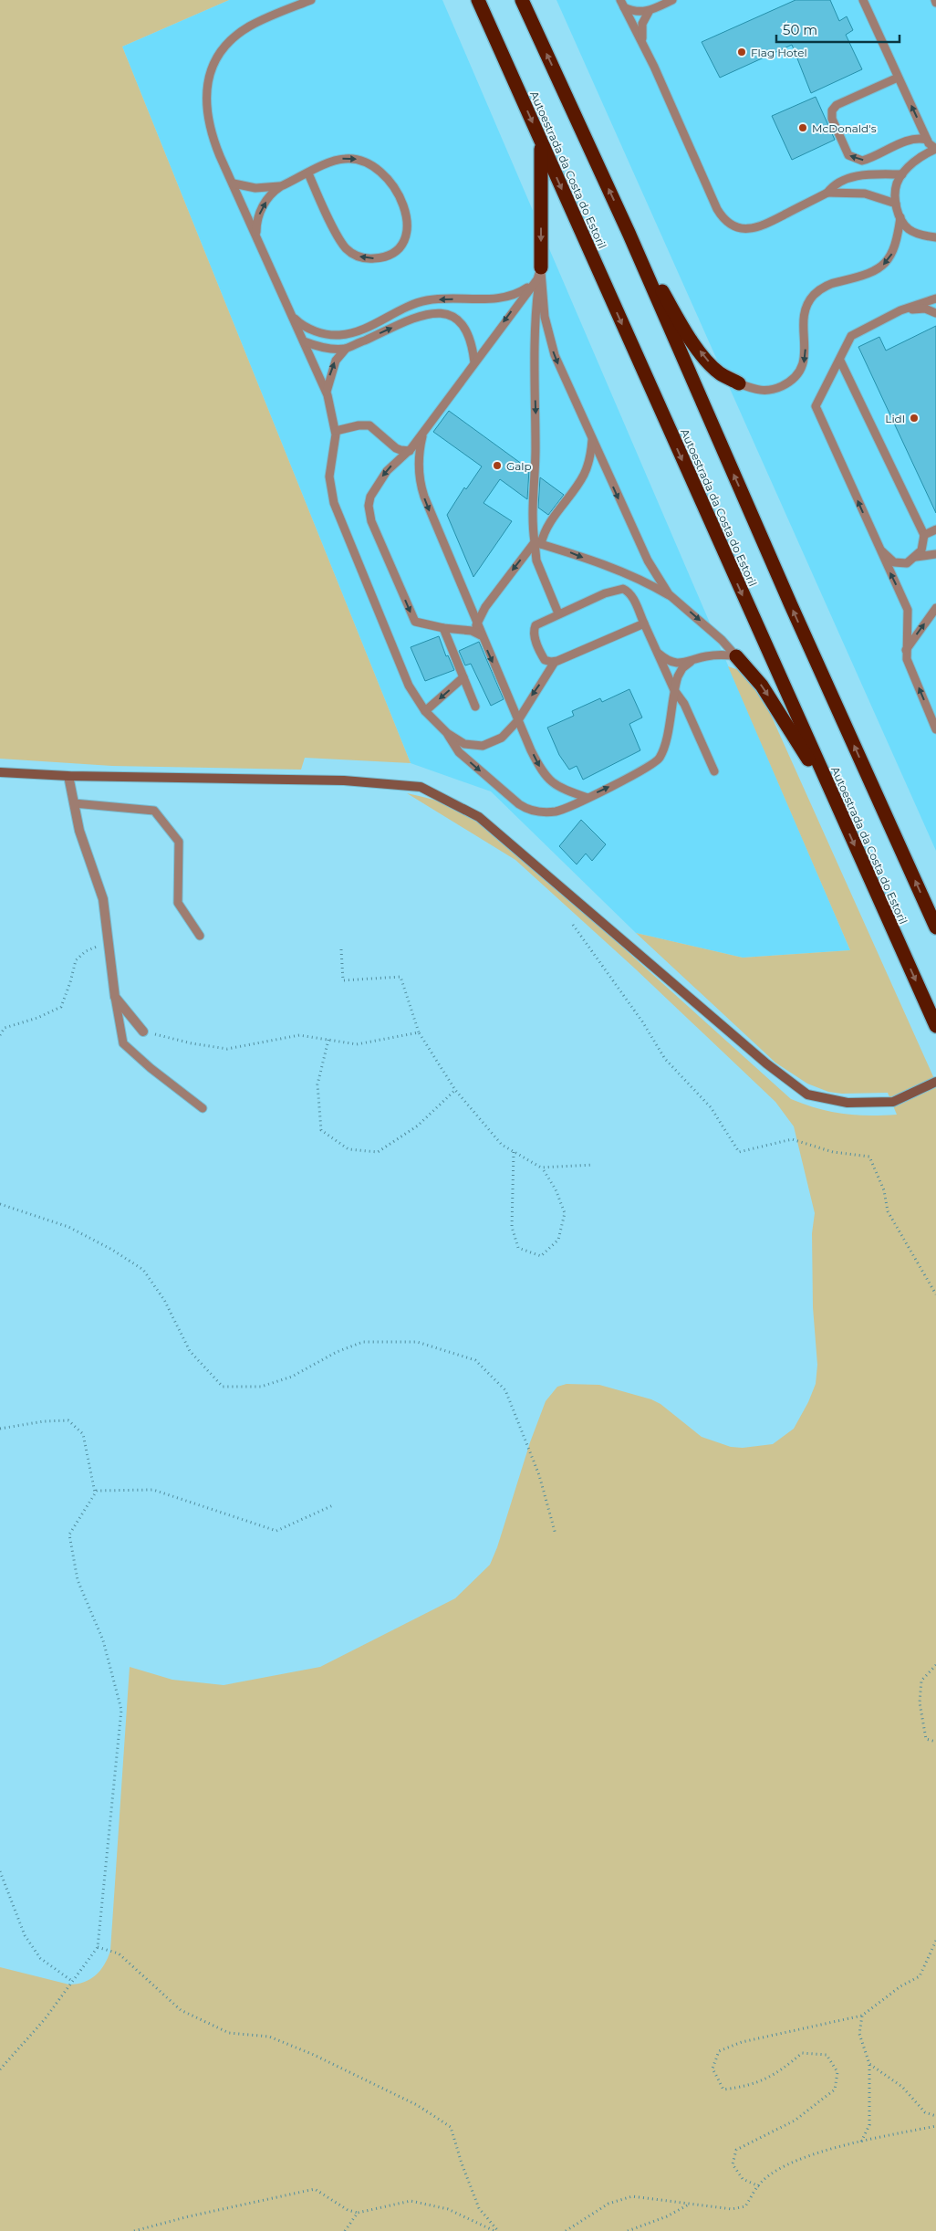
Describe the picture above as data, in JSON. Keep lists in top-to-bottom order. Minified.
{"streets":{"highway":["Autoestrada da Costa do Estoril"]},"places":["Flag Hotel","McDonald's","Lidl","Galp"],"scale_bar":"50 m"}
